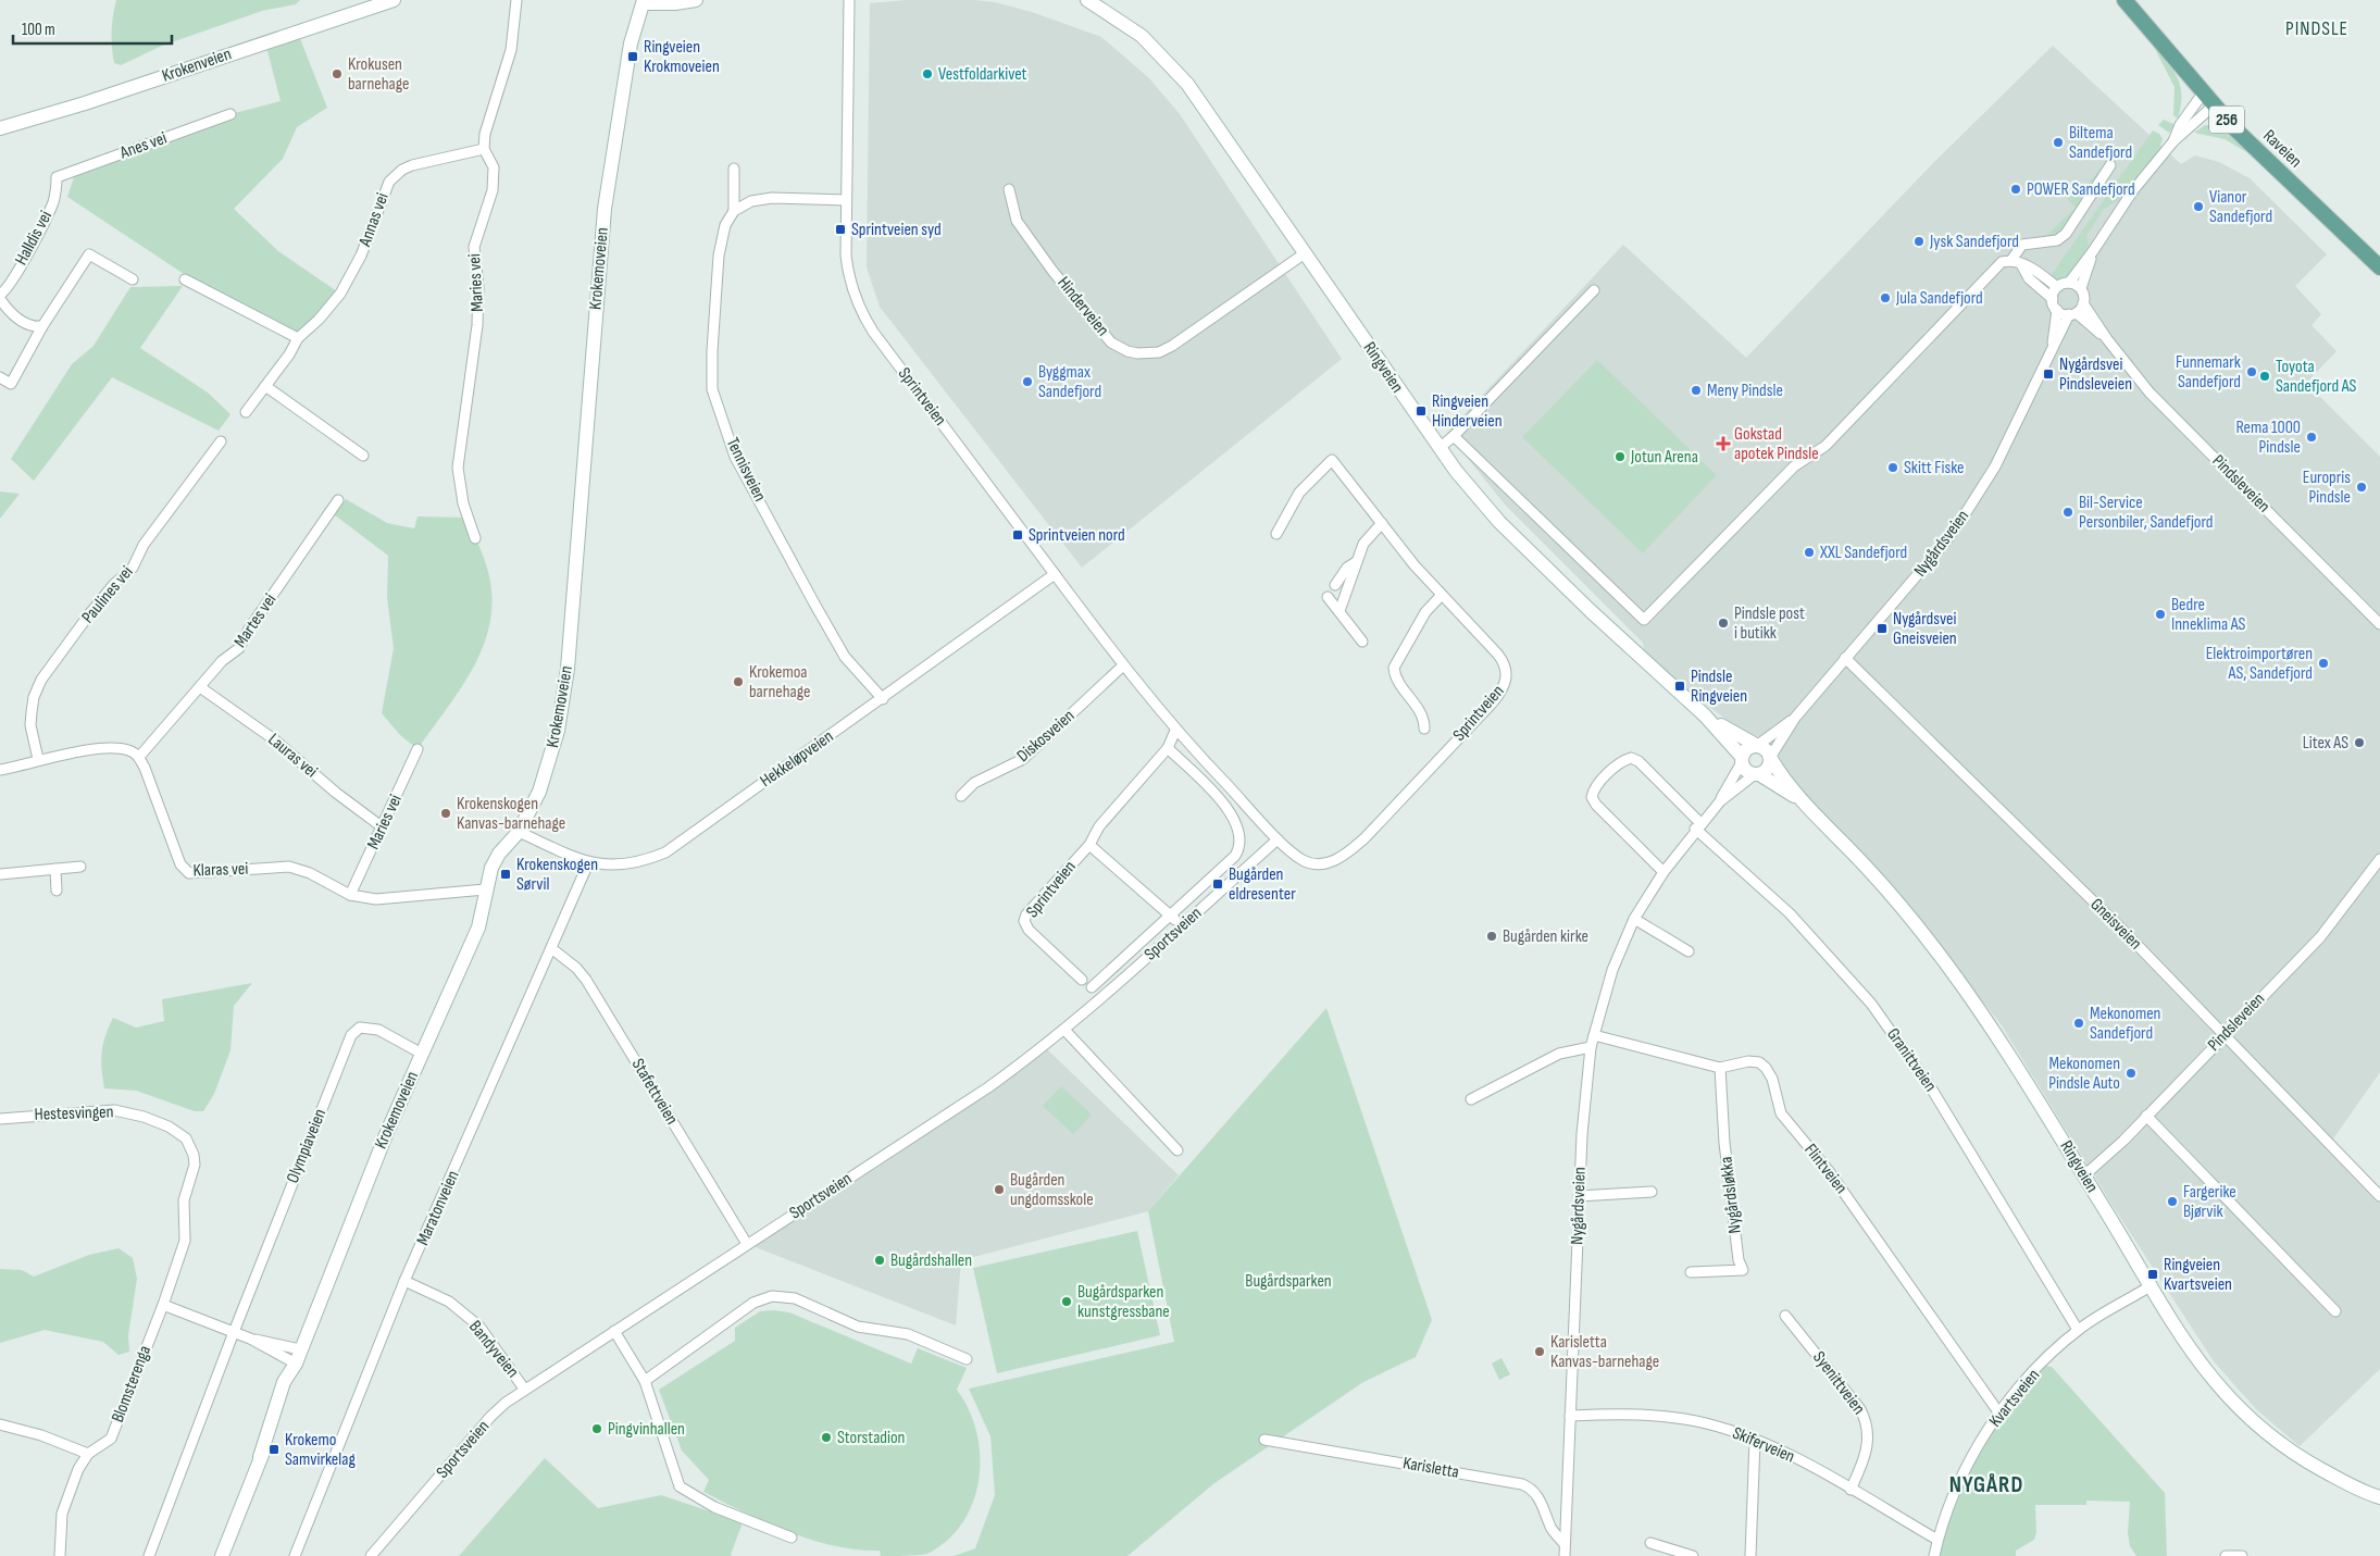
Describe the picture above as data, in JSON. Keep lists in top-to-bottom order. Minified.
{"streets":{"main road":["Krokenveien","256","Raveien","Krokemoveien","Ringveien"],"street":["Anes vei","Annas vei","Halldis vei","Maries vei","Hinderveien","Sprintveien","Tennisveien","Pindsleveien","Nygårdsveien","Paulines vei","Martes vei","Diskosveien","Lauras vei","Hekkeløpveien","Klaras vei","Gneisveien","Sportsveien","Granittveien","Stafettveien","Hestesvingen","Olympiaveien","Flintveien","Nygårdsløkka","Maratonveien","Bandyveien","Syenittveien","Blomsterenga","Kvartsveien","Skiferveien","Karisletta"]},"crossings":[["Anes vei","Halldis vei"],["Annas vei","Maries vei"],["Krokemoveien","Hekkeløpveien"],["Krokemoveien","Klaras vei"],["Krokemoveien","Olympiaveien"],["Maries vei","Lauras vei"],["Maries vei","Klaras vei"],["Hinderveien","Ringveien"],["Ringveien","Pindsleveien"],["Ringveien","Nygårdsveien"],["Ringveien","Kvartsveien"],["Sprintveien","Diskosveien"],["Sprintveien","Hekkeløpveien"],["Sprintveien","Sportsveien"],["Tennisveien","Hekkeløpveien"],["Pindsleveien","Nygårdsveien"],["Pindsleveien","Gneisveien"],["Nygårdsveien","Gneisveien"],["Nygårdsveien","Granittveien"],["Nygårdsveien","Flintveien"],["Nygårdsveien","Skiferveien"],["Nygårdsveien","Karisletta"],["Martes vei","Lauras vei"],["Martes vei","Klaras vei"],["Hekkeløpveien","Maratonveien"],["Sportsveien","Stafettveien"],["Sportsveien","Bandyveien"],["Granittveien","Kvartsveien"],["Stafettveien","Maratonveien"],["Hestesvingen","Blomsterenga"],["Flintveien","Nygårdsløkka"],["Flintveien","Kvartsveien"],["Maratonveien","Bandyveien"],["Syenittveien","Skiferveien"],["Kvartsveien","Skiferveien"]],"districts":["PINDSLE","NYGÅRD"],"parks":["Bugårdsparken"],"places":{"transit":["Ringveien Krokmoveien","Sprintveien syd","Nygårdsvei Pindsleveien","Ringveien Hinderveien","Sprintveien nord","Nygårdsvei Gneisveien","Pindsle Ringveien","Krokenskogen Sørvil","Bugården eldresenter","Ringveien Kvartsveien","Krokemo Samvirkelag"],"other":["Krokusen barnehage","Vestfoldarkivet","Biltema Sandefjord","POWER Sandefjord","Vianor Sandefjord","Jysk Sandefjord","Jula Sandefjord","Funnemark Sandefjord","Toyota Sandefjord AS","Byggmax Sandefjord","Meny Pindsle","Rema 1000 Pindsle","Jotun Arena","Skitt Fiske","Europris Pindsle","Bil-Service Personbiler, Sandefjord","XXL Sandefjord","Bedre Inneklima AS","Pindsle post i butikk","Elektroimportøren AS, Sandefjord","Krokemoa barnehage","Litex AS","Krokenskogen Kanvas-barnehage","Bugården kirke","Mekonomen Sandefjord","Mekonomen Pindsle Auto","Bugården ungdomsskole","Fargerike Bjørvik","Bugårdshallen","Bugårdsparken kunstgressbane","Karisletta Kanvas-barnehage","Pingvinhallen","Storstadion"],"health":["Gokstad apotek Pindsle"]},"scale_bar":"100 m"}
